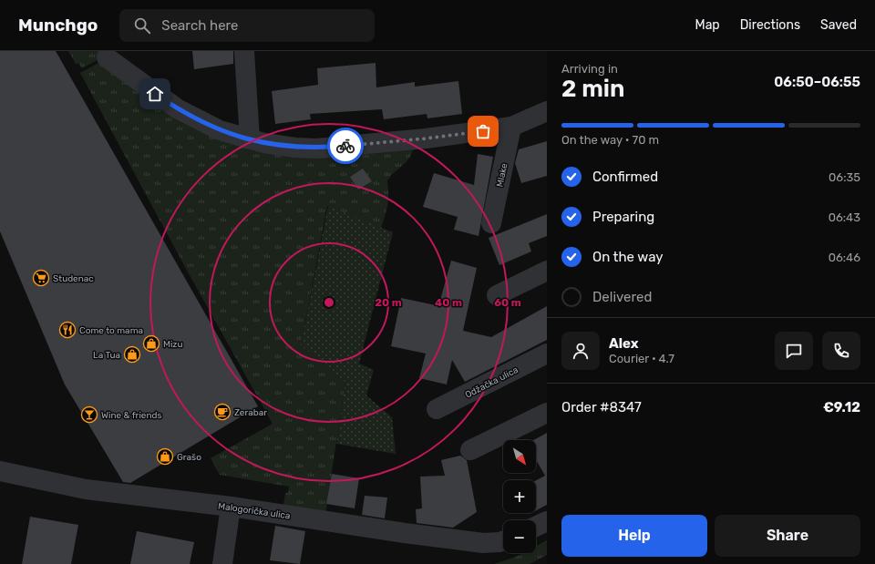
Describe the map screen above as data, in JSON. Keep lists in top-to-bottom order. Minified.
{"streets":{"street":["Mlake","Odžačka ulica","Malogorička ulica"]},"places":{"supermarket":["Studenac"],"restaurant":["Come to mama"],"shop":["Mizu","La Tua","Grašo"],"cafe":["Zerabar"],"bar":["Wine & friends"]},"north":"bottom right","page":{"header":"Munchgo","search":"Search here","nav":["Map","Directions","Saved"],"heading":["2 min","Arriving in","06:50–06:55"],"panel":["Alex","Courier · 4.7","Order #8347","€9.12"],"bar":"On the way · 70 m","list":[["Confirmed","06:35"],["Preparing","06:43"],["On the way","06:46"],"Delivered"],"map_buttons":["+","−"],"buttons":["Help","Share"]},"rings":["20 m","40 m","60 m"]}
